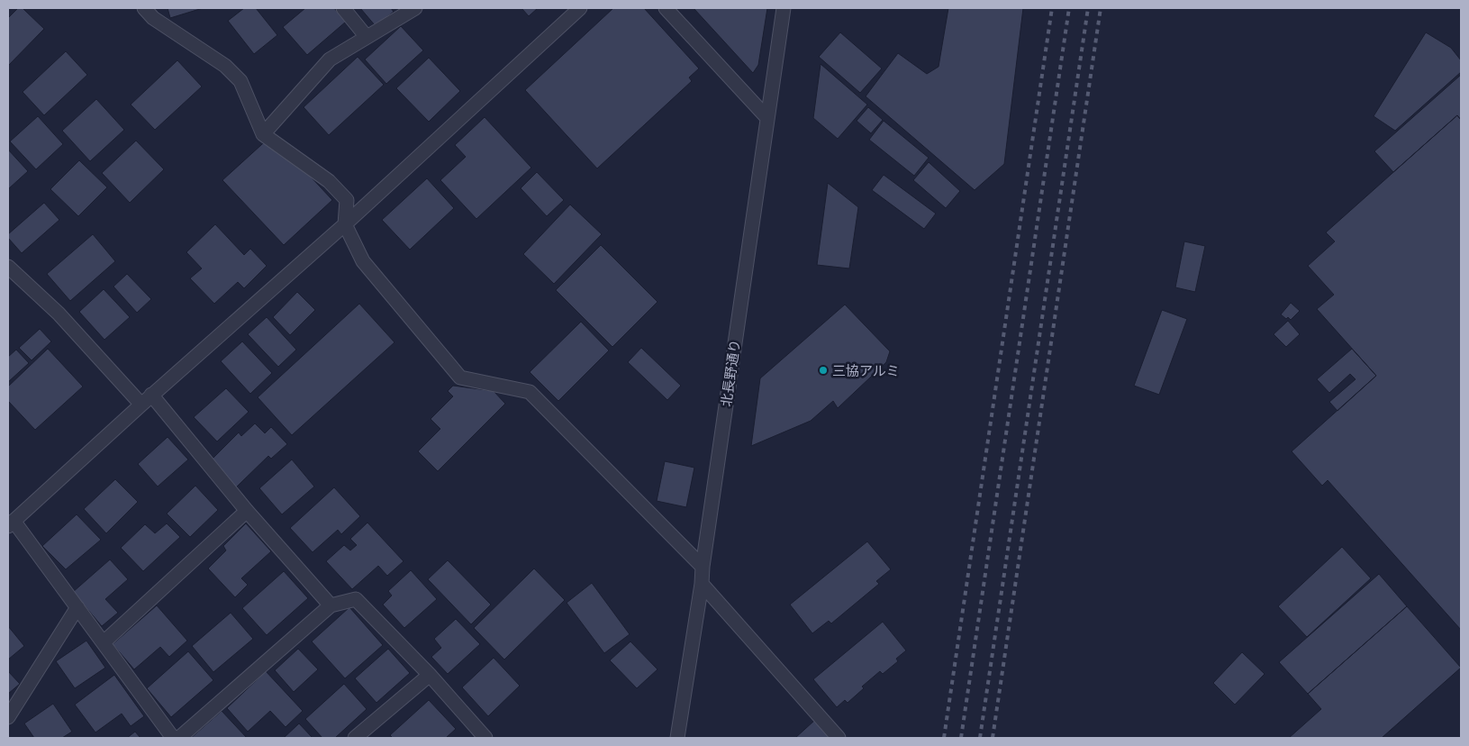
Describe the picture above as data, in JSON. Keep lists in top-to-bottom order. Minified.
{"streets":{"street":["北長野通り"]},"places":["三協アルミ"]}
